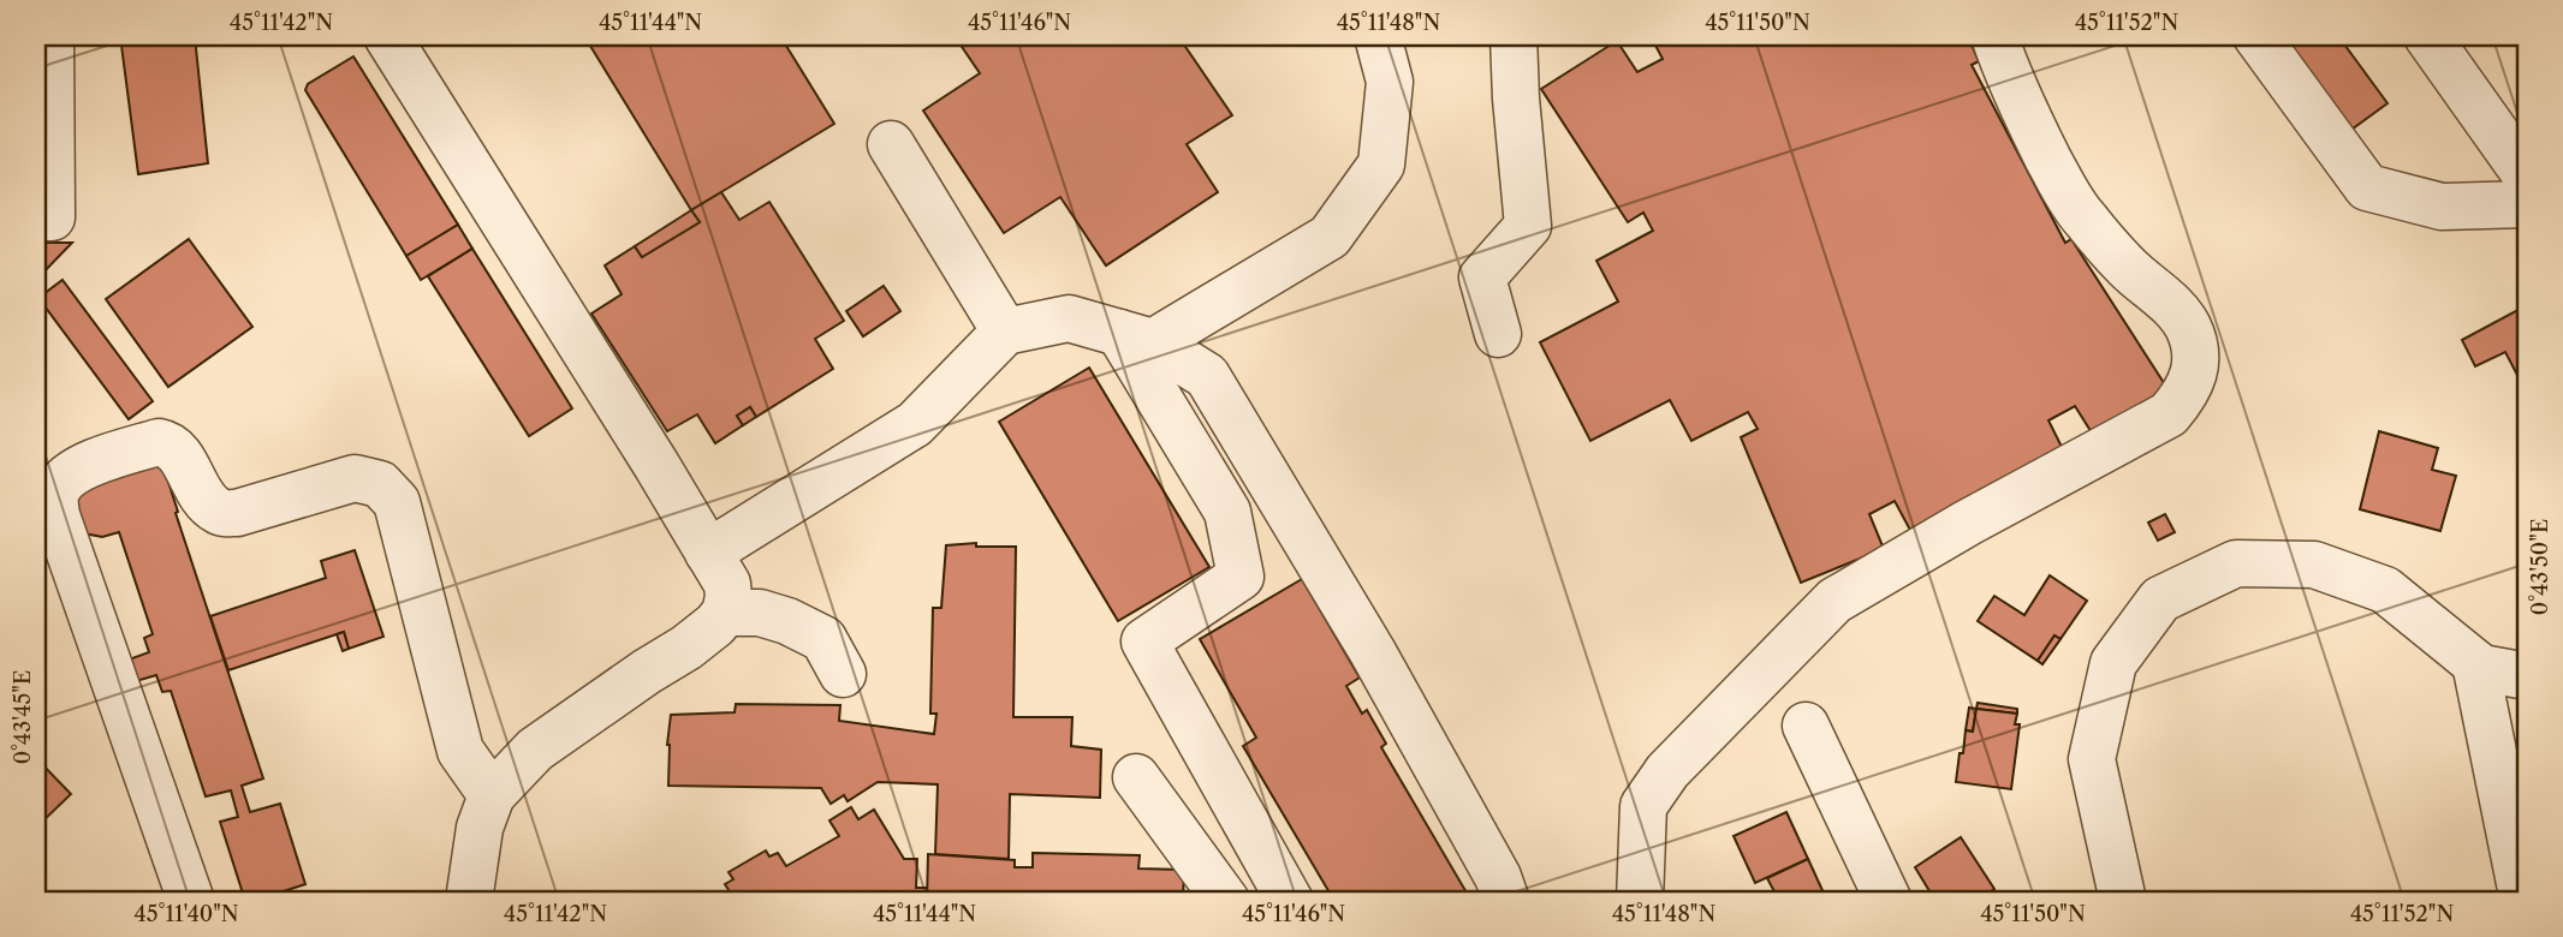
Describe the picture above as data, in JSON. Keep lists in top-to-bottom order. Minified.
{"coordinates":["45°11'42\"N","45°11'44\"N","45°11'46\"N","45°11'48\"N","45°11'50\"N","45°11'52\"N","0°43'50\"E","0°43'45\"E","45°11'40\"N"]}
